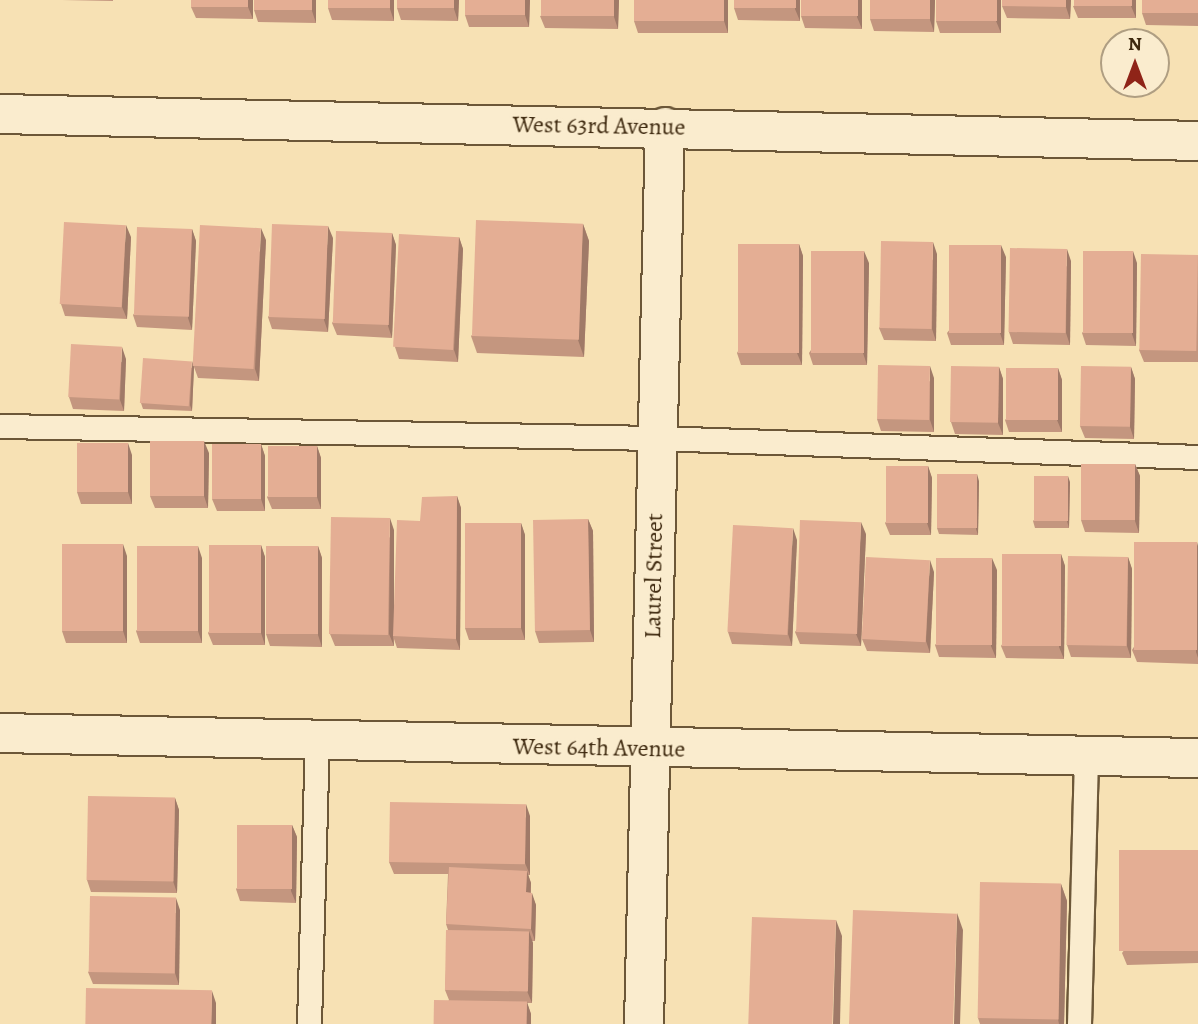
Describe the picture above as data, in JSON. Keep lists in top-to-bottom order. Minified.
{"streets":{"street":["West 63rd Avenue","Laurel Street","West 64th Avenue"]},"crossings":[["West 63rd Avenue","Laurel Street"],["Laurel Street","West 64th Avenue"]],"north":"top"}
